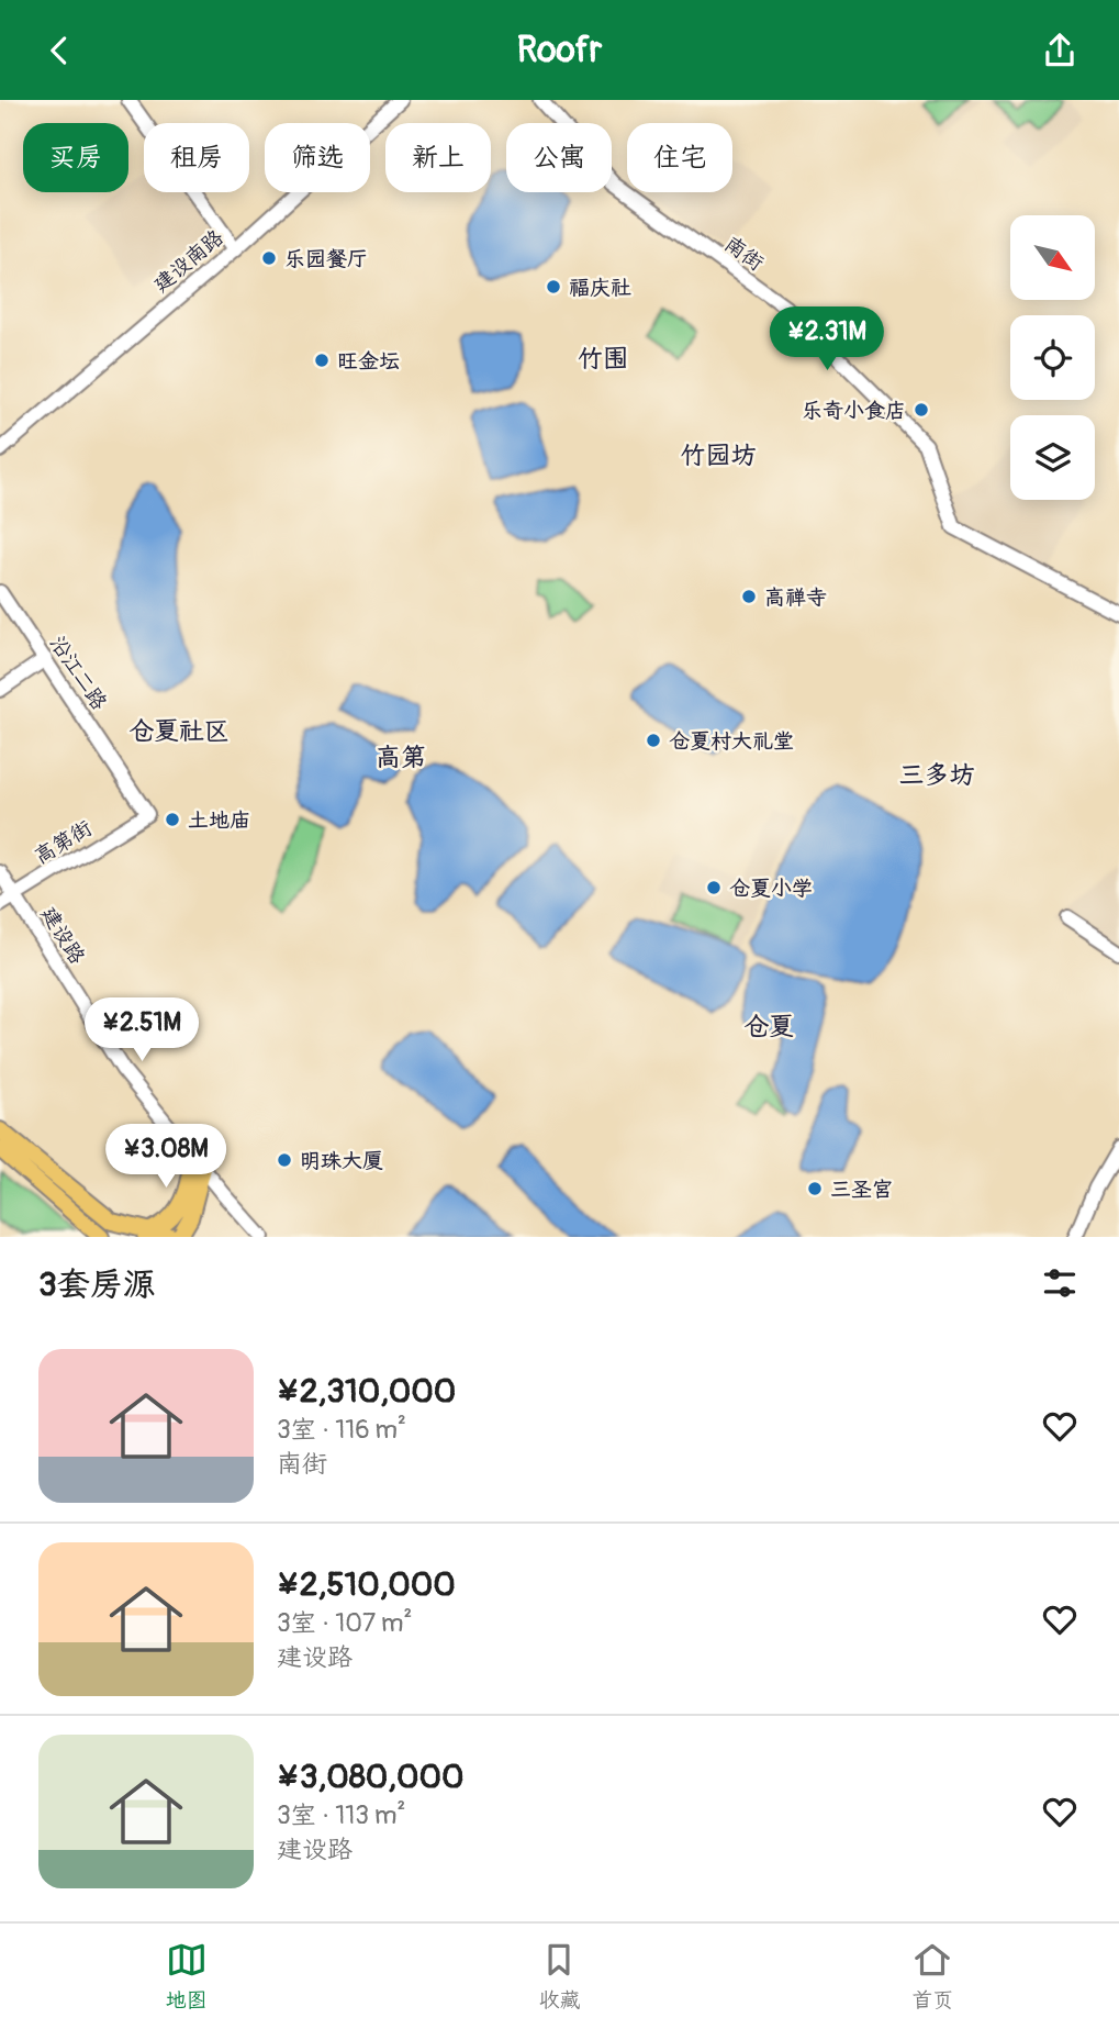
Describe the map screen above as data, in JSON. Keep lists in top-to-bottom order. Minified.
{"streets":{"street":["南街","建设南路","沿江二路","高第街","建设路"]},"crossings":[["沿江二路","高第街"],["高第街","建设路"]],"districts":["竹围","竹园坊","仓夏社区","高第","三多坊","仓夏"],"places":["乐园餐厅","福庆社","旺金坛","乐奇小食店","高禅寺","仓夏村大礼堂","土地庙","仓夏小学","明珠大厦","三圣宫"],"north":"bottom right","page":{"header":"Roofr","chip":["买房","租房","筛选","新上","公寓","住宅"],"price":["¥2.31M","¥2.51M","¥3.08M"],"heading":"3套房源","list":[{"name":"¥2,310,000","note":"3室 · 116 m² · 南街"},{"name":"¥2,510,000","note":"3室 · 107 m² · 建设路"},{"name":"¥3,080,000","note":"3室 · 113 m² · 建设路"}],"tabs":["地图","收藏","首页"]}}
